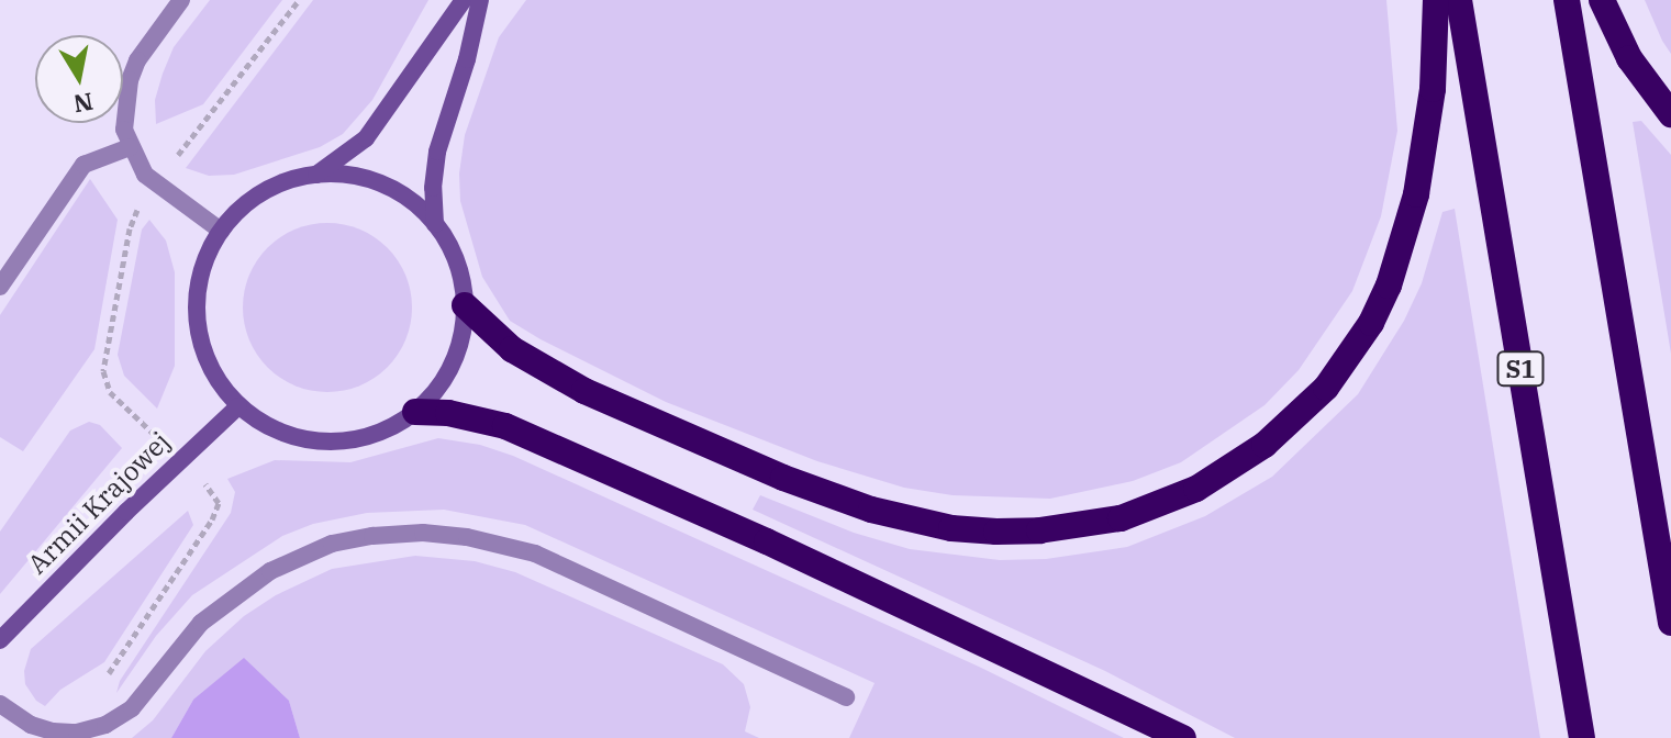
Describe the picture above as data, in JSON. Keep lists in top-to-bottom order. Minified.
{"streets":{"highway":["S1"],"main road":["Armii Krajowej"]},"north":"bottom"}
